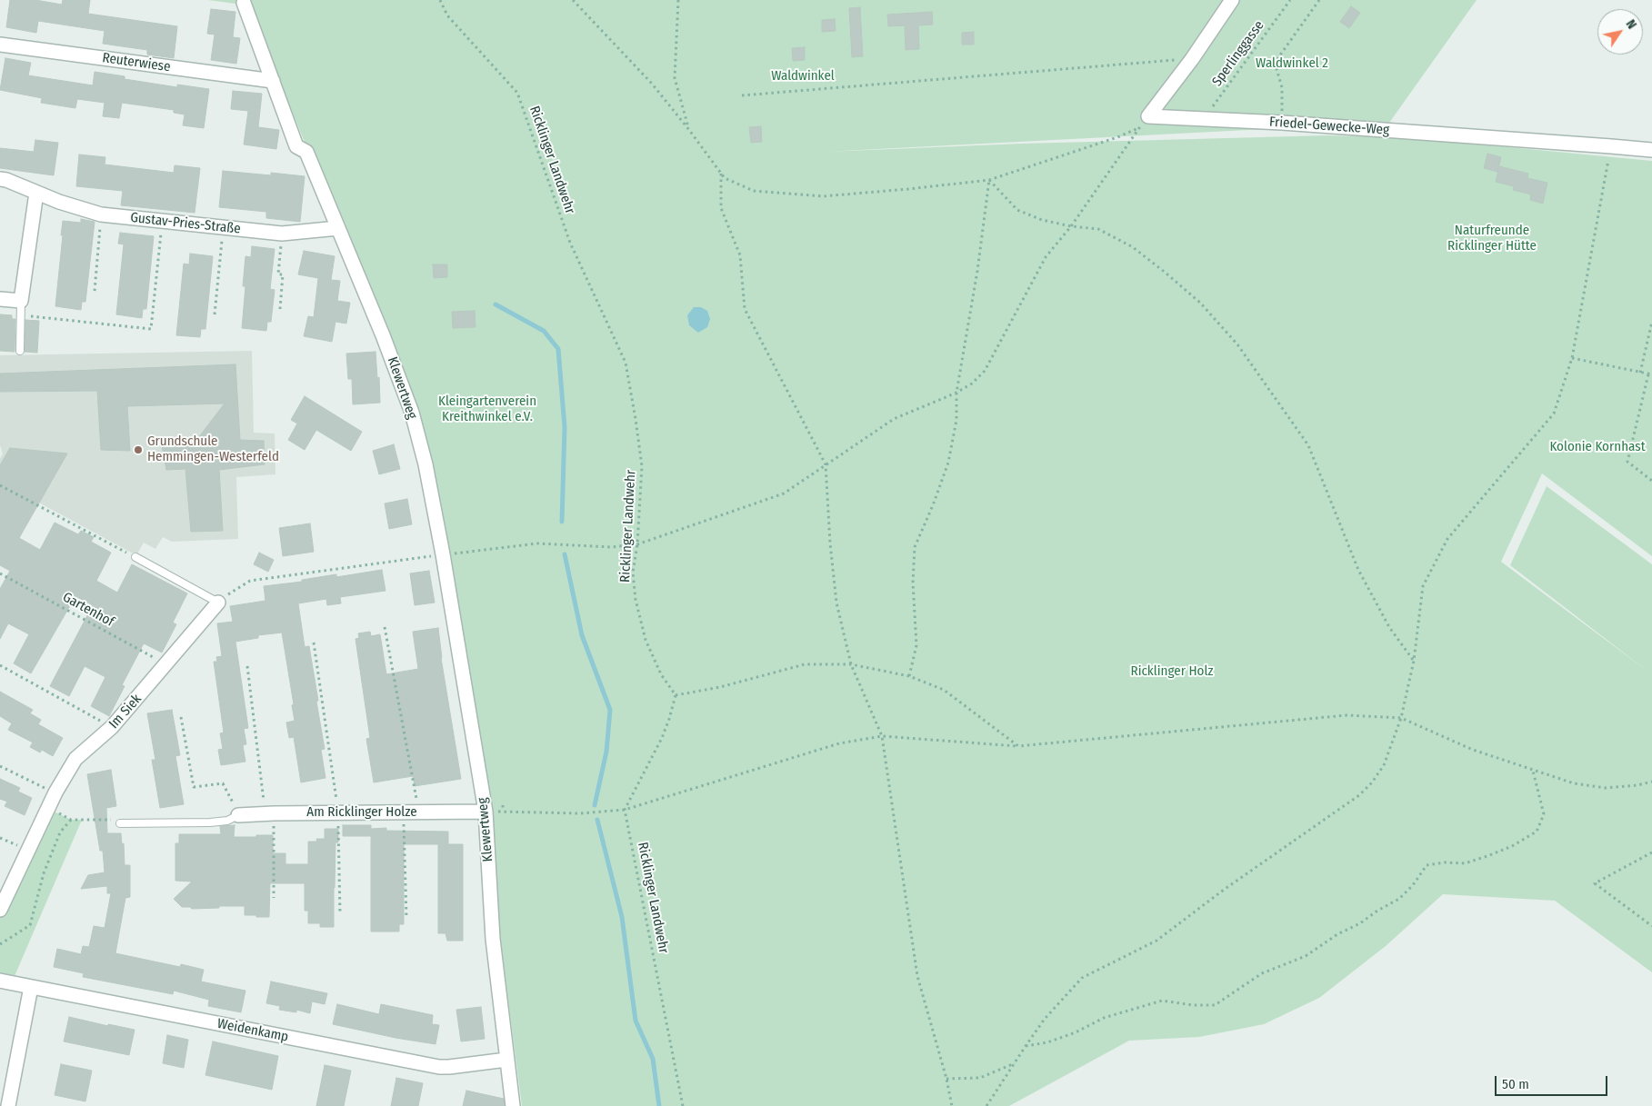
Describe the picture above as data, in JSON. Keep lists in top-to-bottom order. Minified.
{"streets":{"street":["Reuterwiese","Friedel-Gewecke-Weg","Gustav-Pries-Straße","Klewertweg","Im Siek","Am Ricklinger Holze","Weidenkamp"],"path":["Sperlinggasse","Ricklinger Landwehr","Gartenhof"]},"crossings":[["Sperlinggasse","Friedel-Gewecke-Weg"],["Gustav-Pries-Straße","Klewertweg"],["Klewertweg","Am Ricklinger Holze"],["Klewertweg","Weidenkamp"],["Gartenhof","Im Siek"]],"parks":["Waldwinkel 2","Waldwinkel","Naturfreunde Ricklinger Hütte","Kleingartenverein Kreithwinkel e.V.","Kolonie Kornhast","Ricklinger Holz"],"places":["Grundschule Hemmingen-Westerfeld"],"scale_bar":"50 m","north":"top right"}
